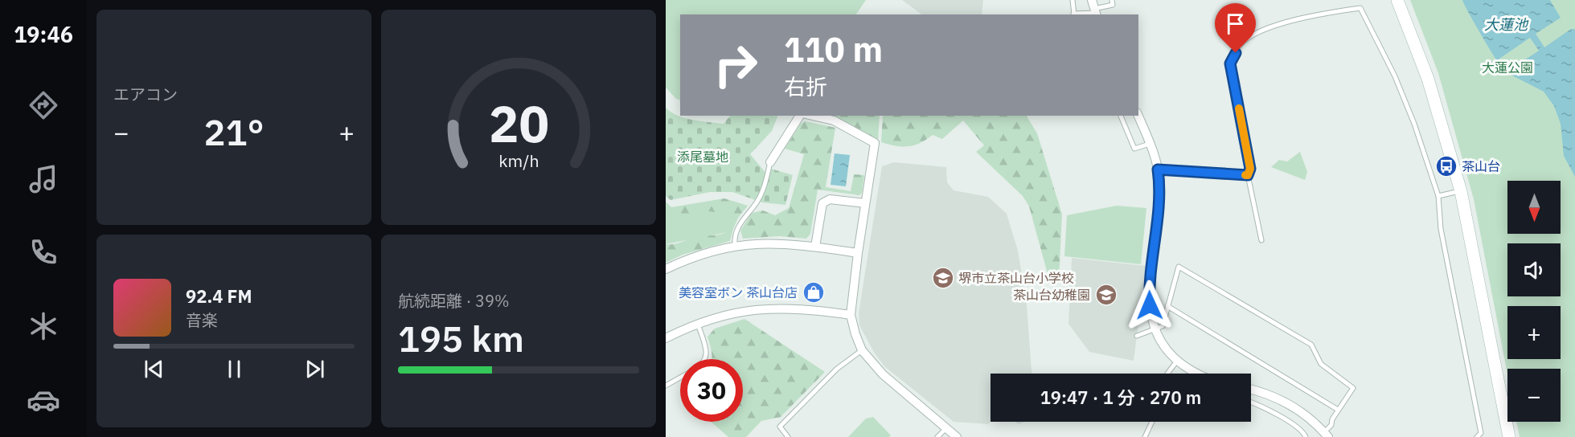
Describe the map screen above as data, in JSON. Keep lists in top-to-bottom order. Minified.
{"water":["大蓮池"],"parks":["大蓮公園","添尾墓地"],"places":{"bus stop":["茶山台"],"school or university":["堺市立茶山台小学校","茶山台幼稚園"],"shop":["美容室ボン 茶山台店"]},"north":"bottom","page":{"tabs":"19:46","tile":["エアコン",["航続距離 · 39%","195 km"]],"turn":["110 m","右折"],"heat":["−","21°","+"],"map_buttons":["+","−"],"song":["92.4 FM","音楽"],"limit":"30","trip":"19:47 · 1 分 · 270 m","gauge":["20","km/h"]}}
